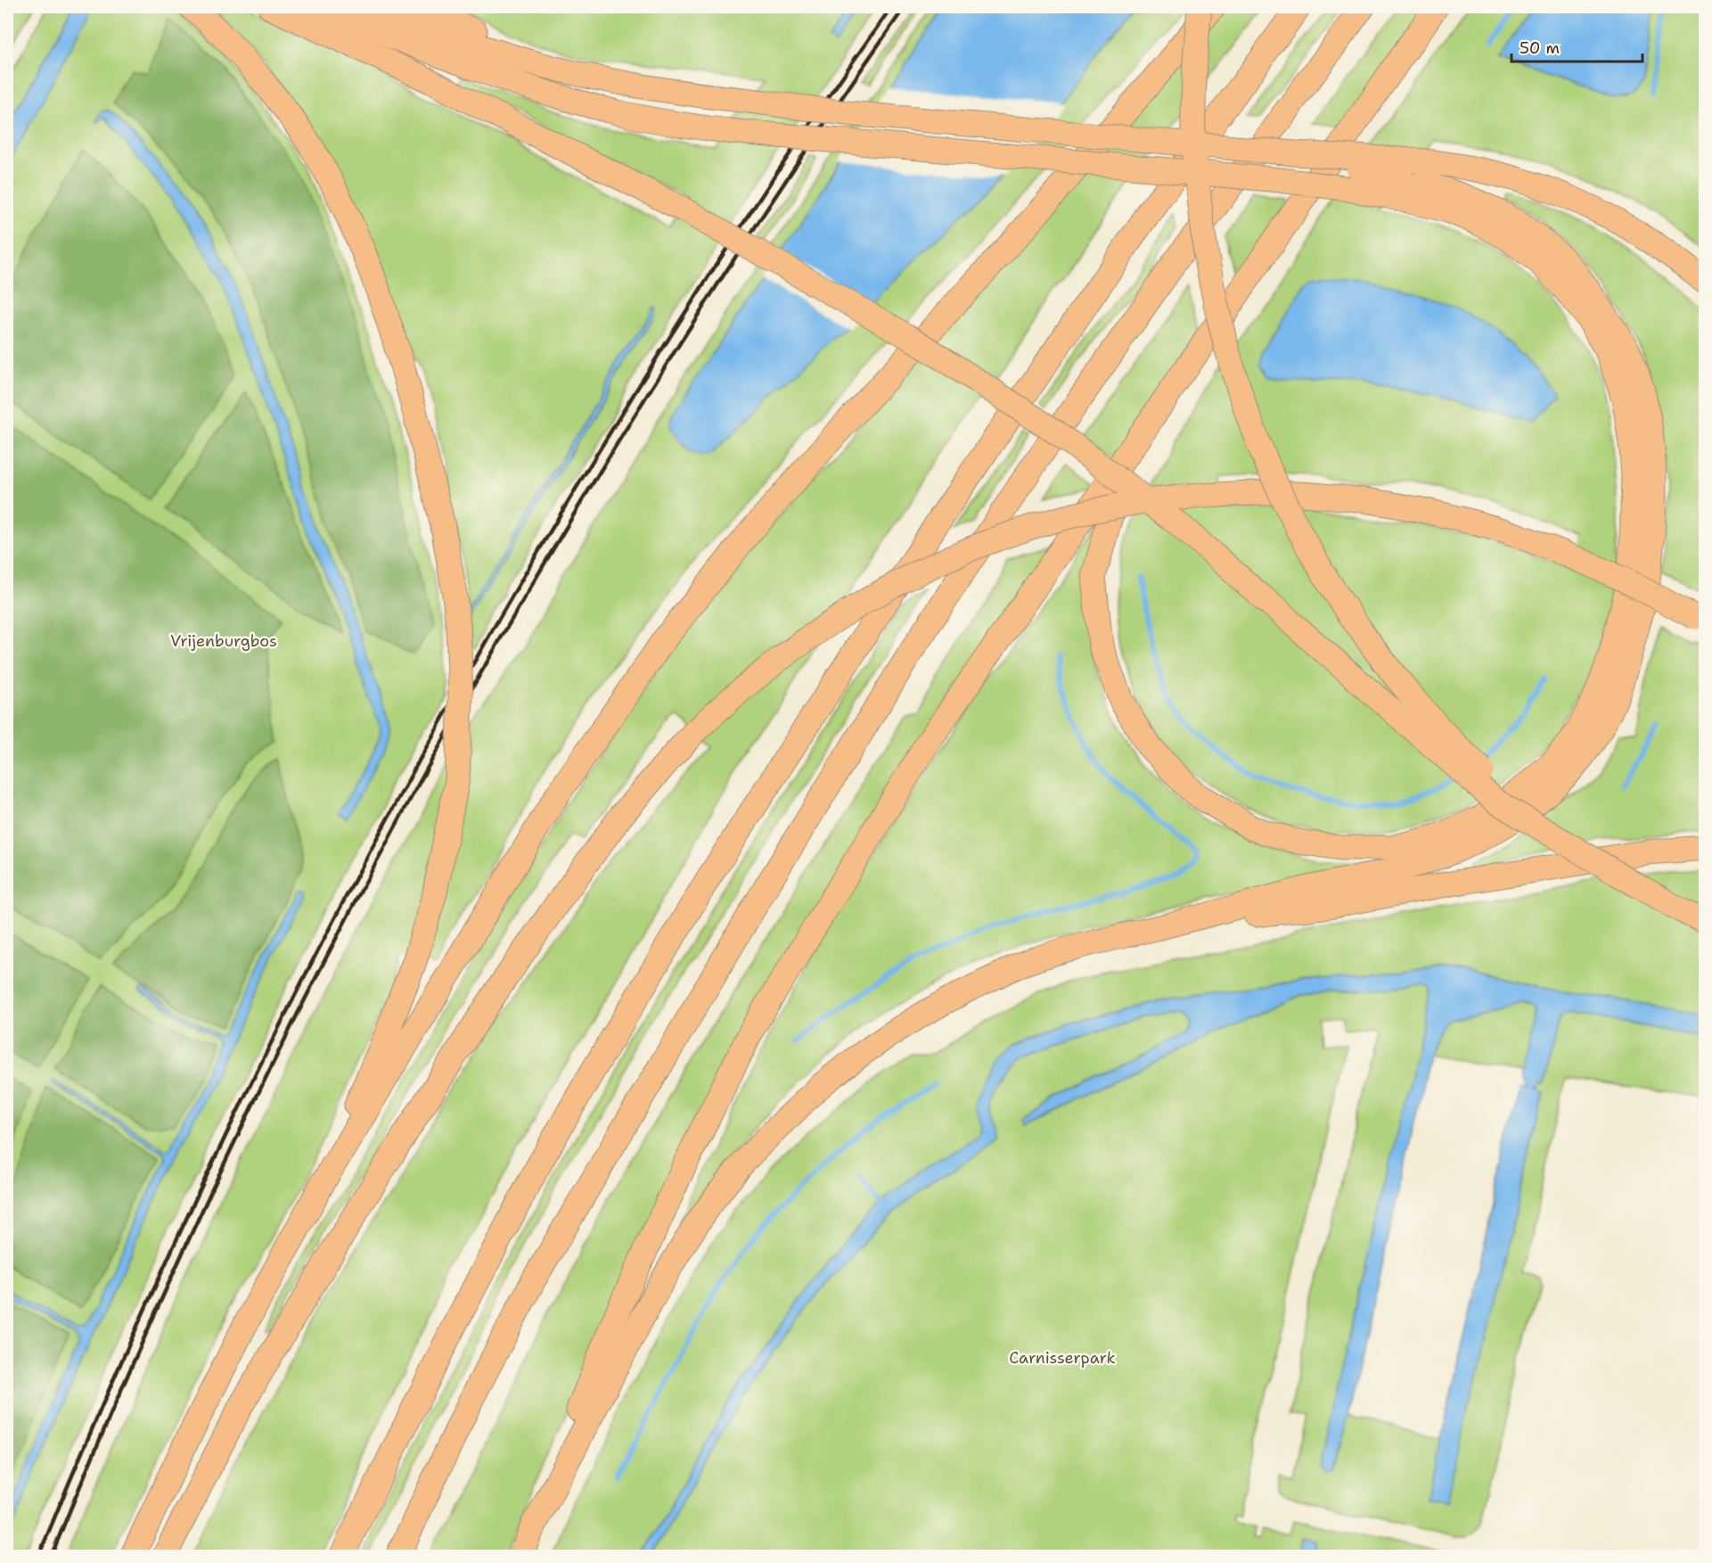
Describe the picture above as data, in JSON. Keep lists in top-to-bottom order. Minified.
{"parks":["Vrijenburgbos","Carnisserpark"],"scale_bar":"50 m"}
